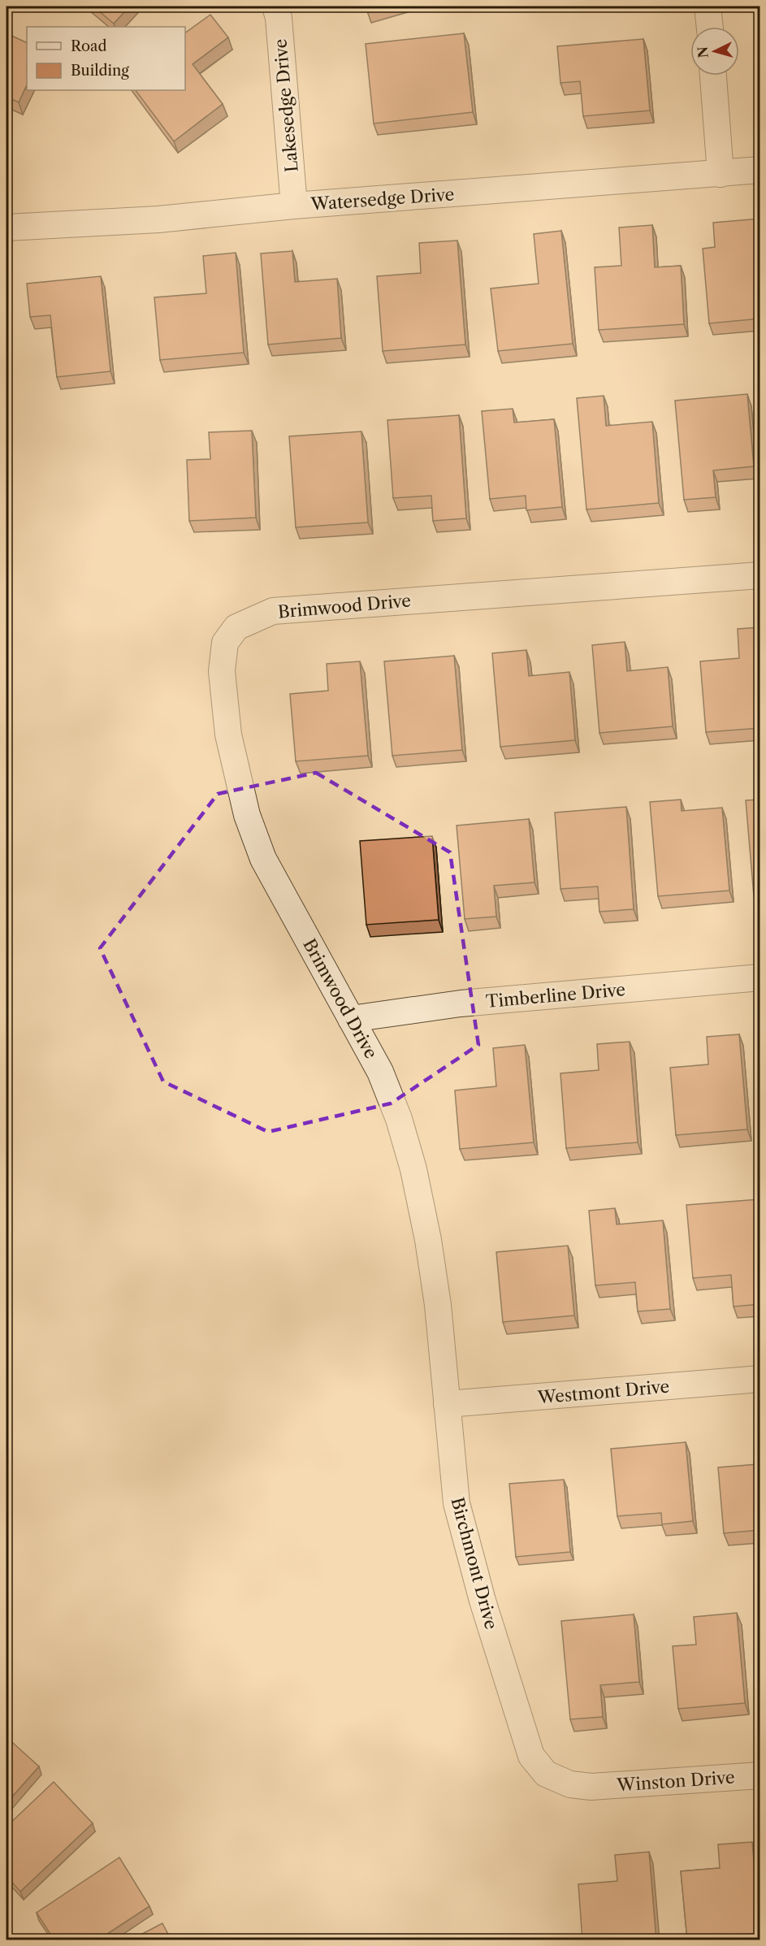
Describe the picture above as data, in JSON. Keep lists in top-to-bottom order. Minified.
{"streets":{"street":["Lakesedge Drive","Watersedge Drive","Brimwood Drive","Timberline Drive","Westmont Drive","Birchmont Drive","Winston Drive"]},"crossings":[["Lakesedge Drive","Watersedge Drive"],["Brimwood Drive","Timberline Drive"],["Brimwood Drive","Birchmont Drive"],["Westmont Drive","Birchmont Drive"],["Birchmont Drive","Winston Drive"]],"legend":["Road","Building"],"north":"left"}
